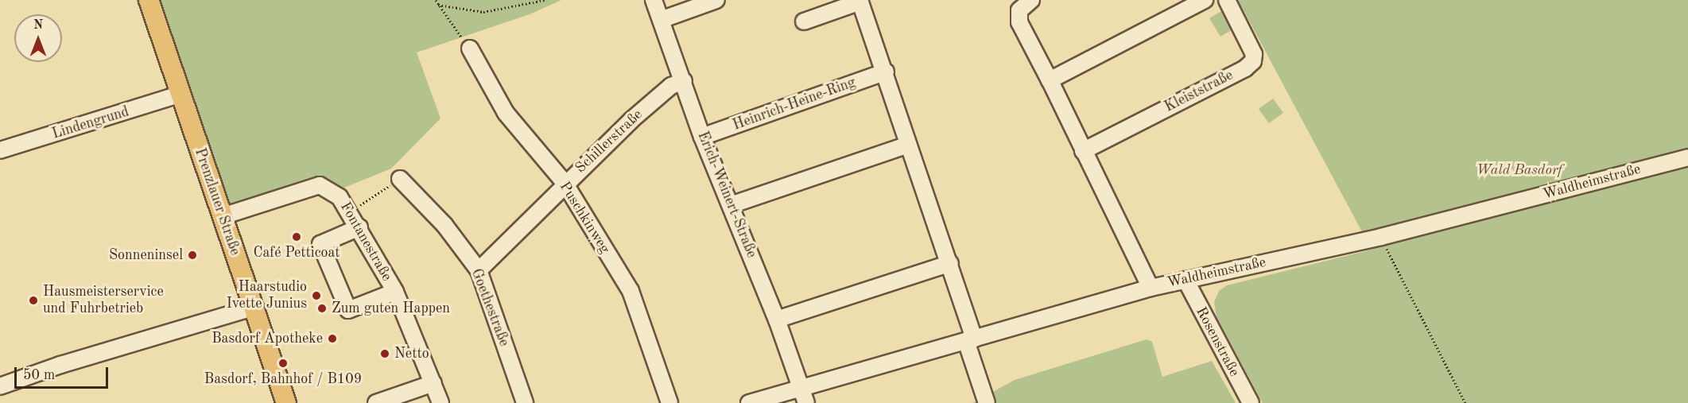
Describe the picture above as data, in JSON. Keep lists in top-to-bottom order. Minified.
{"streets":{"main road":["Prenzlauer Straße"],"street":["Kleiststraße","Heinrich-Heine-Ring","Lindengrund","Schillerstraße","Waldheimstraße","Erich-Weinert-Straße","Puschkinweg","Fontanestraße","Goethestraße","Rosenstraße"]},"crossings":[["Heinrich-Heine-Ring","Erich-Weinert-Straße"],["Lindengrund","Prenzlauer Straße"],["Schillerstraße","Erich-Weinert-Straße"],["Schillerstraße","Puschkinweg"],["Schillerstraße","Goethestraße"],["Waldheimstraße","Erich-Weinert-Straße"],["Waldheimstraße","Rosenstraße"],["Prenzlauer Straße","Fontanestraße"]],"parks":["Wald Basdorf"],"places":["Café Petticoat","Sonneninsel","Haarstudio Ivette Junius","Hausmeisterservice und Fuhrbetrieb","Zum guten Happen","Basdorf Apotheke","Netto","Basdorf, Bahnhof / B109"],"scale_bar":"50 m","north":"top"}
